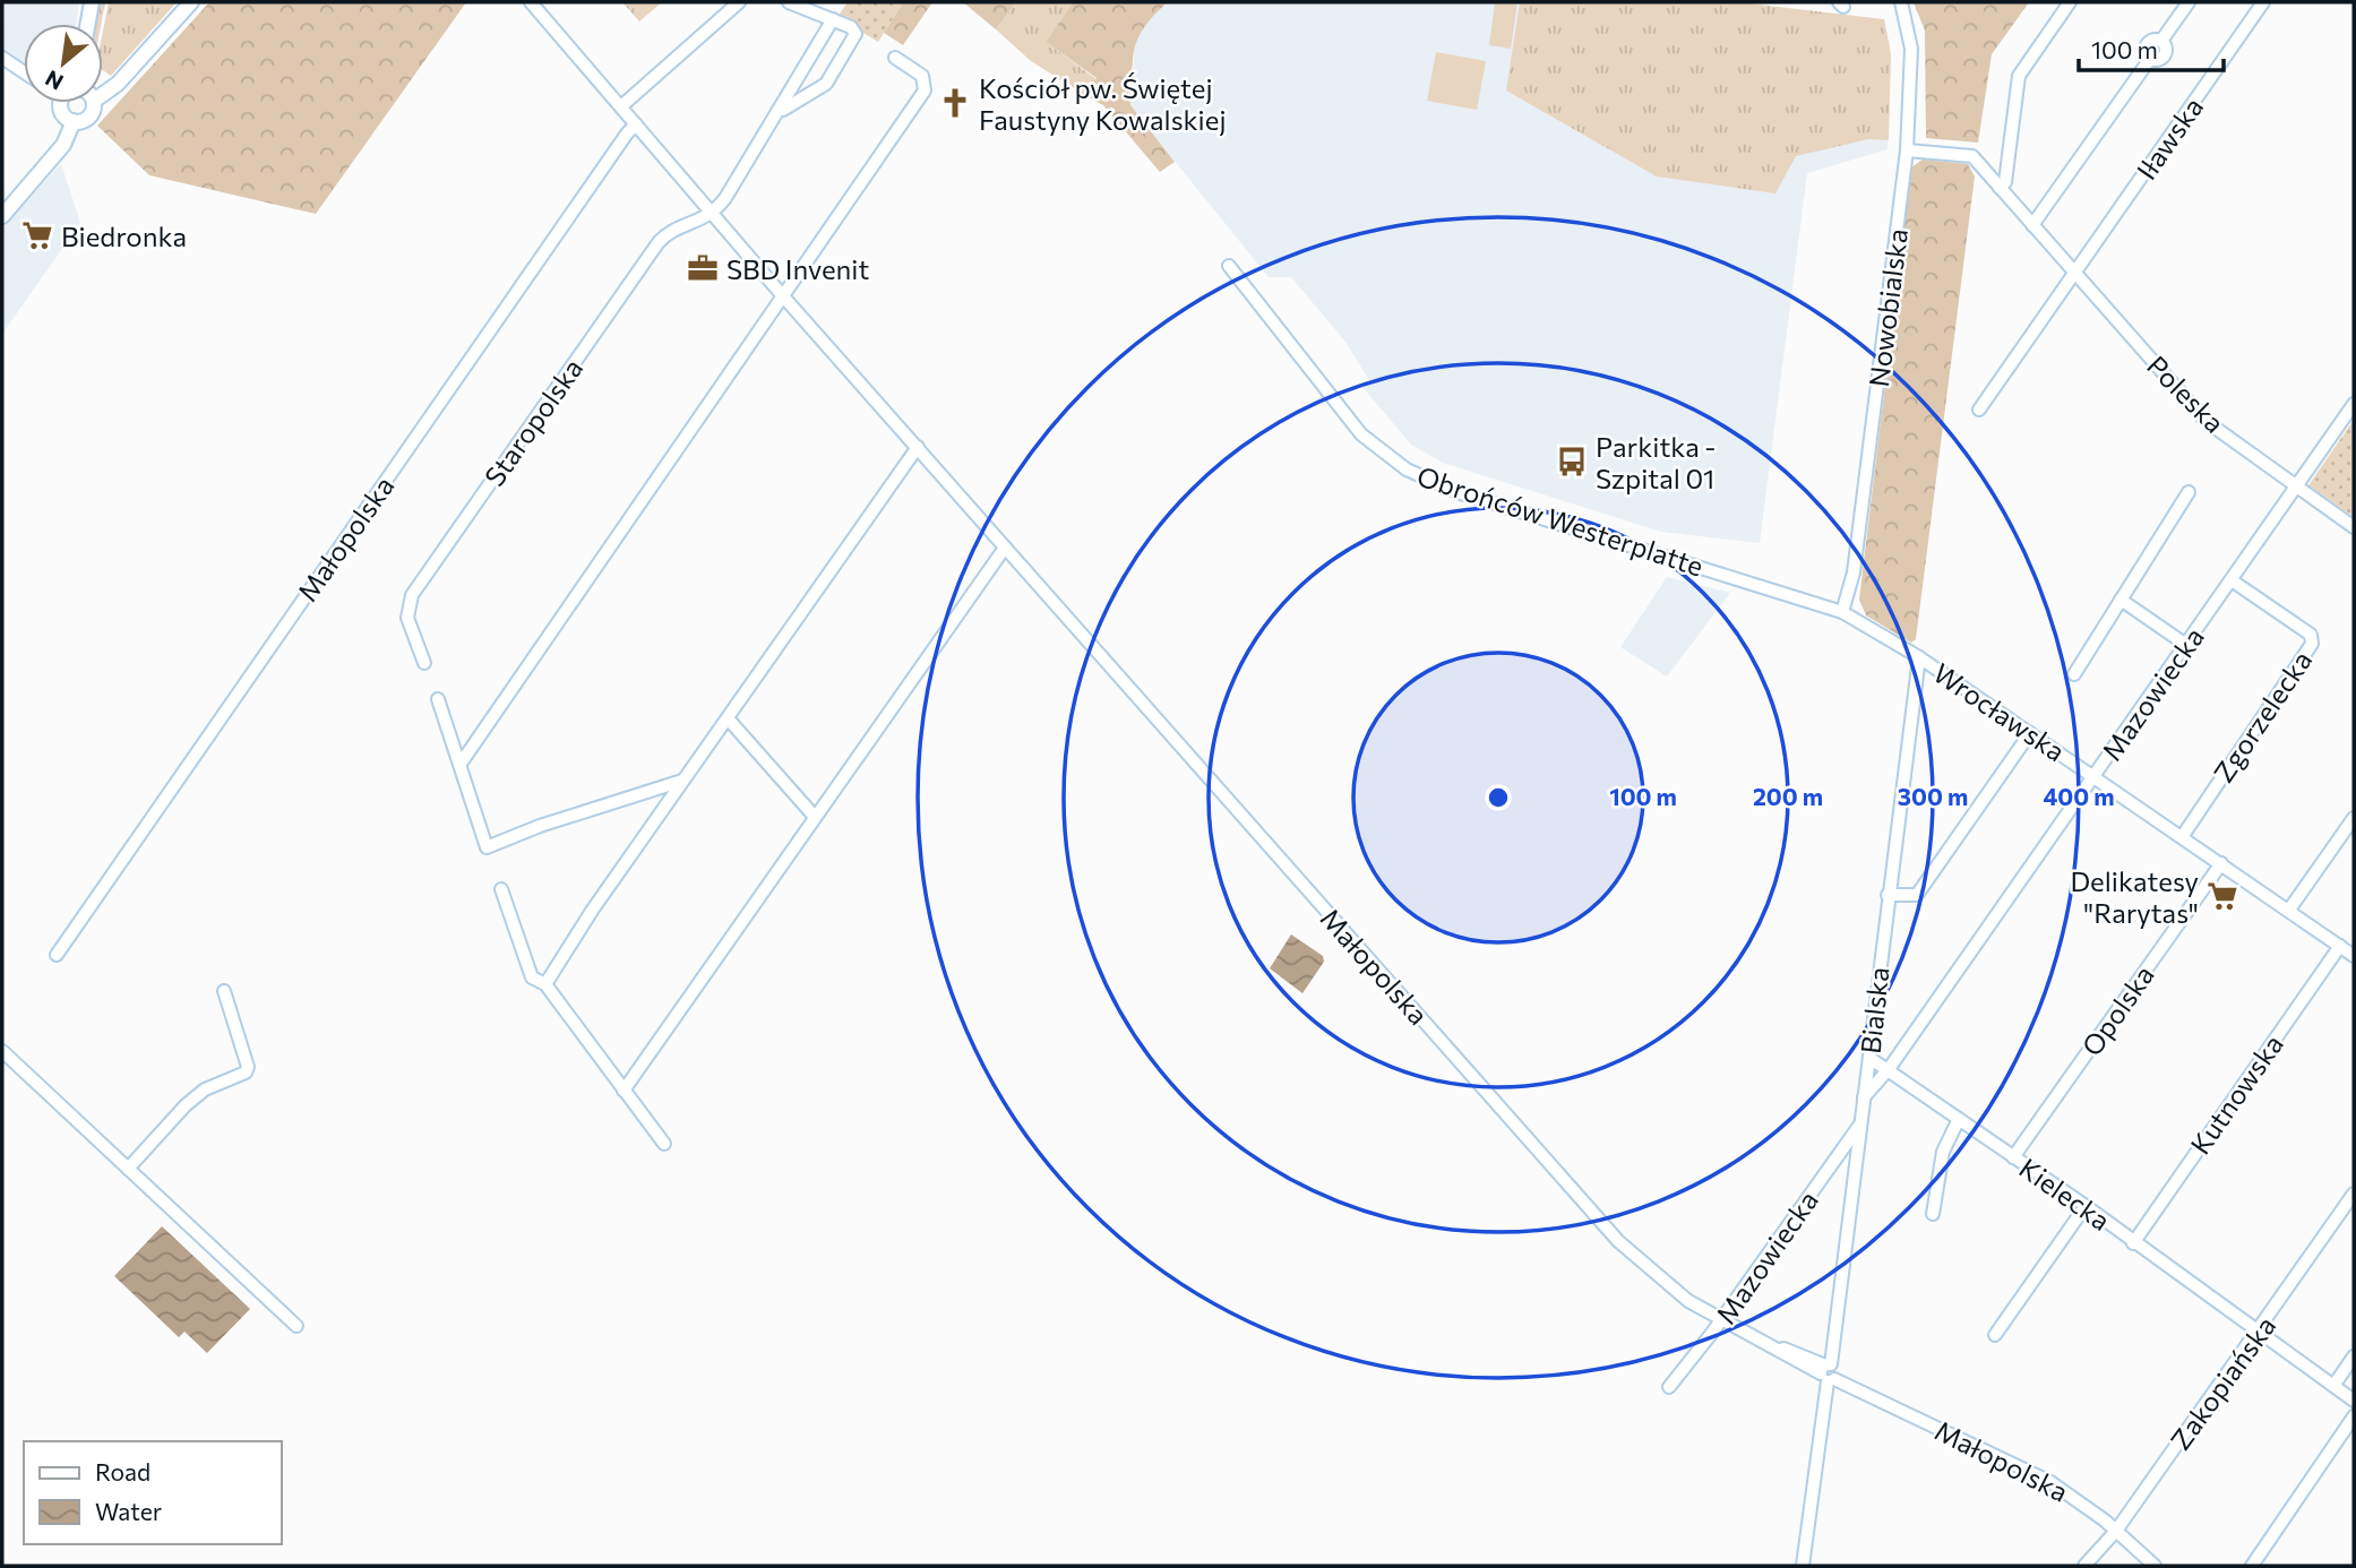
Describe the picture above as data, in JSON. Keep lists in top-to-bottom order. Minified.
{"streets":{"street":["Iławska","Nowobialska","Poleska","Staropolska","Obrońców Westerplatte","Małopolska","Mazowiecka","Wrocławska","Zgorzelecka","Bialska","Opolska","Kutnowska","Kielecka","Zakopiańska"]},"crossings":[["Iławska","Poleska"],["Nowobialska","Poleska"],["Nowobialska","Obrońców Westerplatte"],["Poleska","Mazowiecka"],["Staropolska","Małopolska"],["Obrońców Westerplatte","Wrocławska"],["Obrońców Westerplatte","Bialska"],["Małopolska","Mazowiecka"],["Małopolska","Bialska"],["Małopolska","Zakopiańska"],["Mazowiecka","Wrocławska"],["Mazowiecka","Zgorzelecka"],["Mazowiecka","Bialska"],["Mazowiecka","Kielecka"],["Wrocławska","Zgorzelecka"],["Wrocławska","Bialska"],["Wrocławska","Opolska"],["Wrocławska","Kutnowska"],["Bialska","Kielecka"],["Opolska","Kielecka"],["Kutnowska","Kielecka"],["Kielecka","Zakopiańska"]],"places":{"church":["Kościół pw. Świętej Faustyny Kowalskiej"],"supermarket":["Biedronka","Delikatesy \"Rarytas\""],"office":["SBD Invenit"],"bus stop":["Parkitka - Szpital 01"]},"legend":["Road","Water"],"scale_bar":"100 m","north":"bottom left","rings":["100 m","200 m","300 m","400 m"]}
